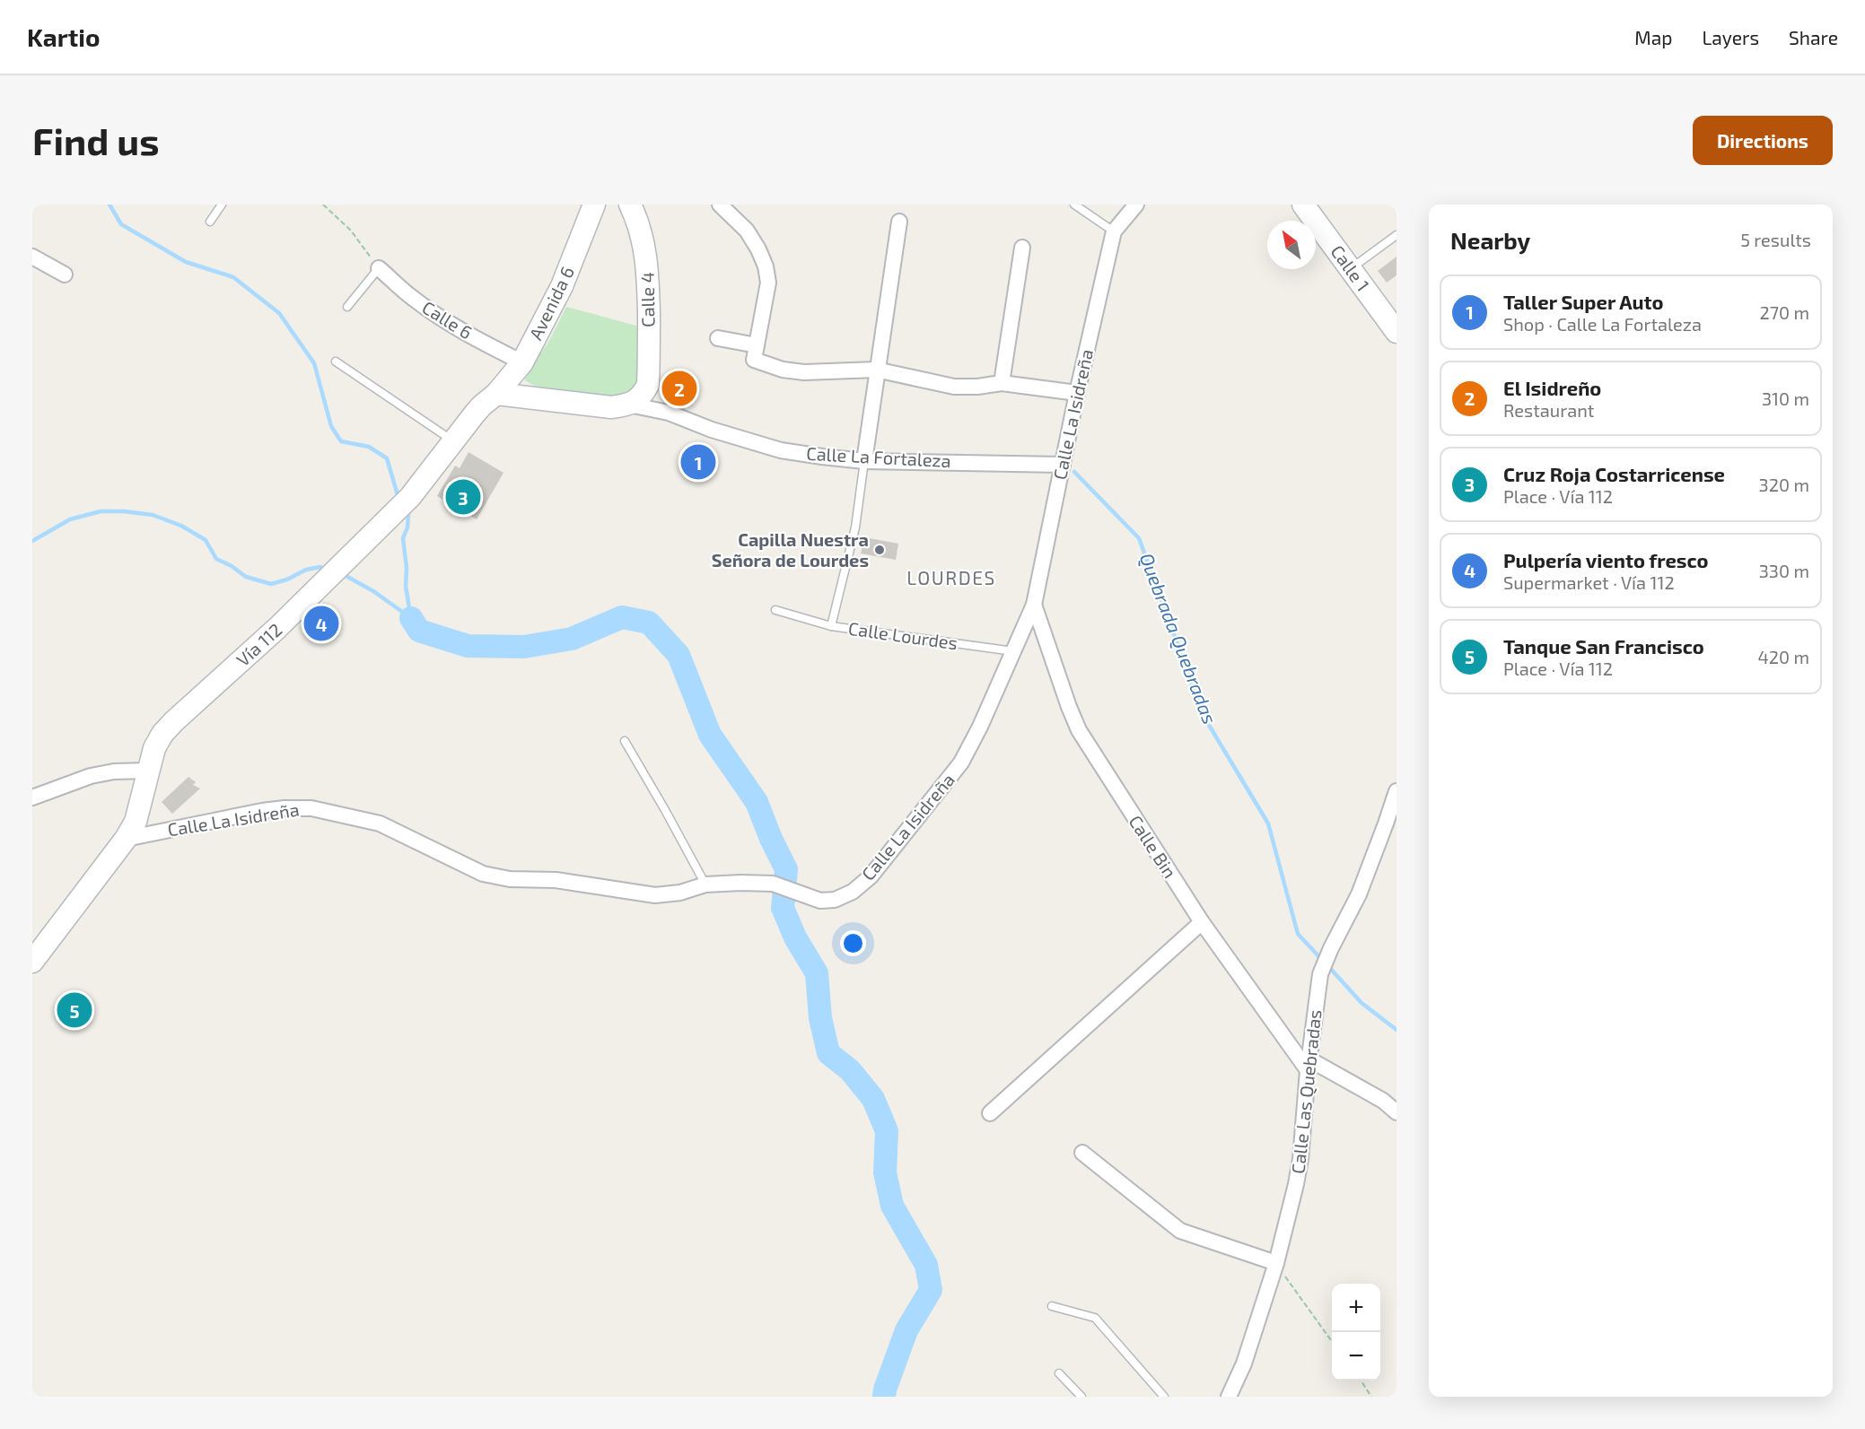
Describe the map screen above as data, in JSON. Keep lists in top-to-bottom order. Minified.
{"streets":{"main road":["Calle 1","Calle 4","Avenida 6","Vía 112"],"street":["Calle 6","Calle La Isidreña","Calle La Fortaleza","Calle Bin","Calle Las Quebradas"],"lane":["Calle Lourdes"]},"crossings":[["Calle 4","Calle La Fortaleza"],["Avenida 6","Calle 6"],["Avenida 6","Vía 112"],["Calle La Isidreña","Calle La Fortaleza"],["Calle La Isidreña","Calle Lourdes"],["Calle La Isidreña","Vía 112"],["Calle La Isidreña","Calle Bin"],["Calle La Fortaleza","Calle Lourdes"],["Calle Bin","Calle Las Quebradas"]],"districts":["LOURDES"],"water":["Quebrada Quebradas"],"places":["Capilla Nuestra Señora de Lourdes"],"north":"top left","page":{"header":"Kartio","nav":["Map","Layers","Share"],"buttons":"Directions","title":"Find us","heading":["Nearby","5 results"],"list":[{"mark":"1","name":"Taller Super Auto","note":"Shop · Calle La Fortaleza","value":"270 m"},{"mark":"2","name":"El Isidreño","note":"Restaurant","value":"310 m"},{"mark":"3","name":"Cruz Roja Costarricense","note":"Place · Vía 112","value":"320 m"},{"mark":"4","name":"Pulpería viento fresco","note":"Supermarket · Vía 112","value":"330 m"},{"mark":"5","name":"Tanque San Francisco","note":"Place · Vía 112","value":"420 m"}],"pins":["2","1","3","4","5"],"map_buttons":["+","−"]}}
